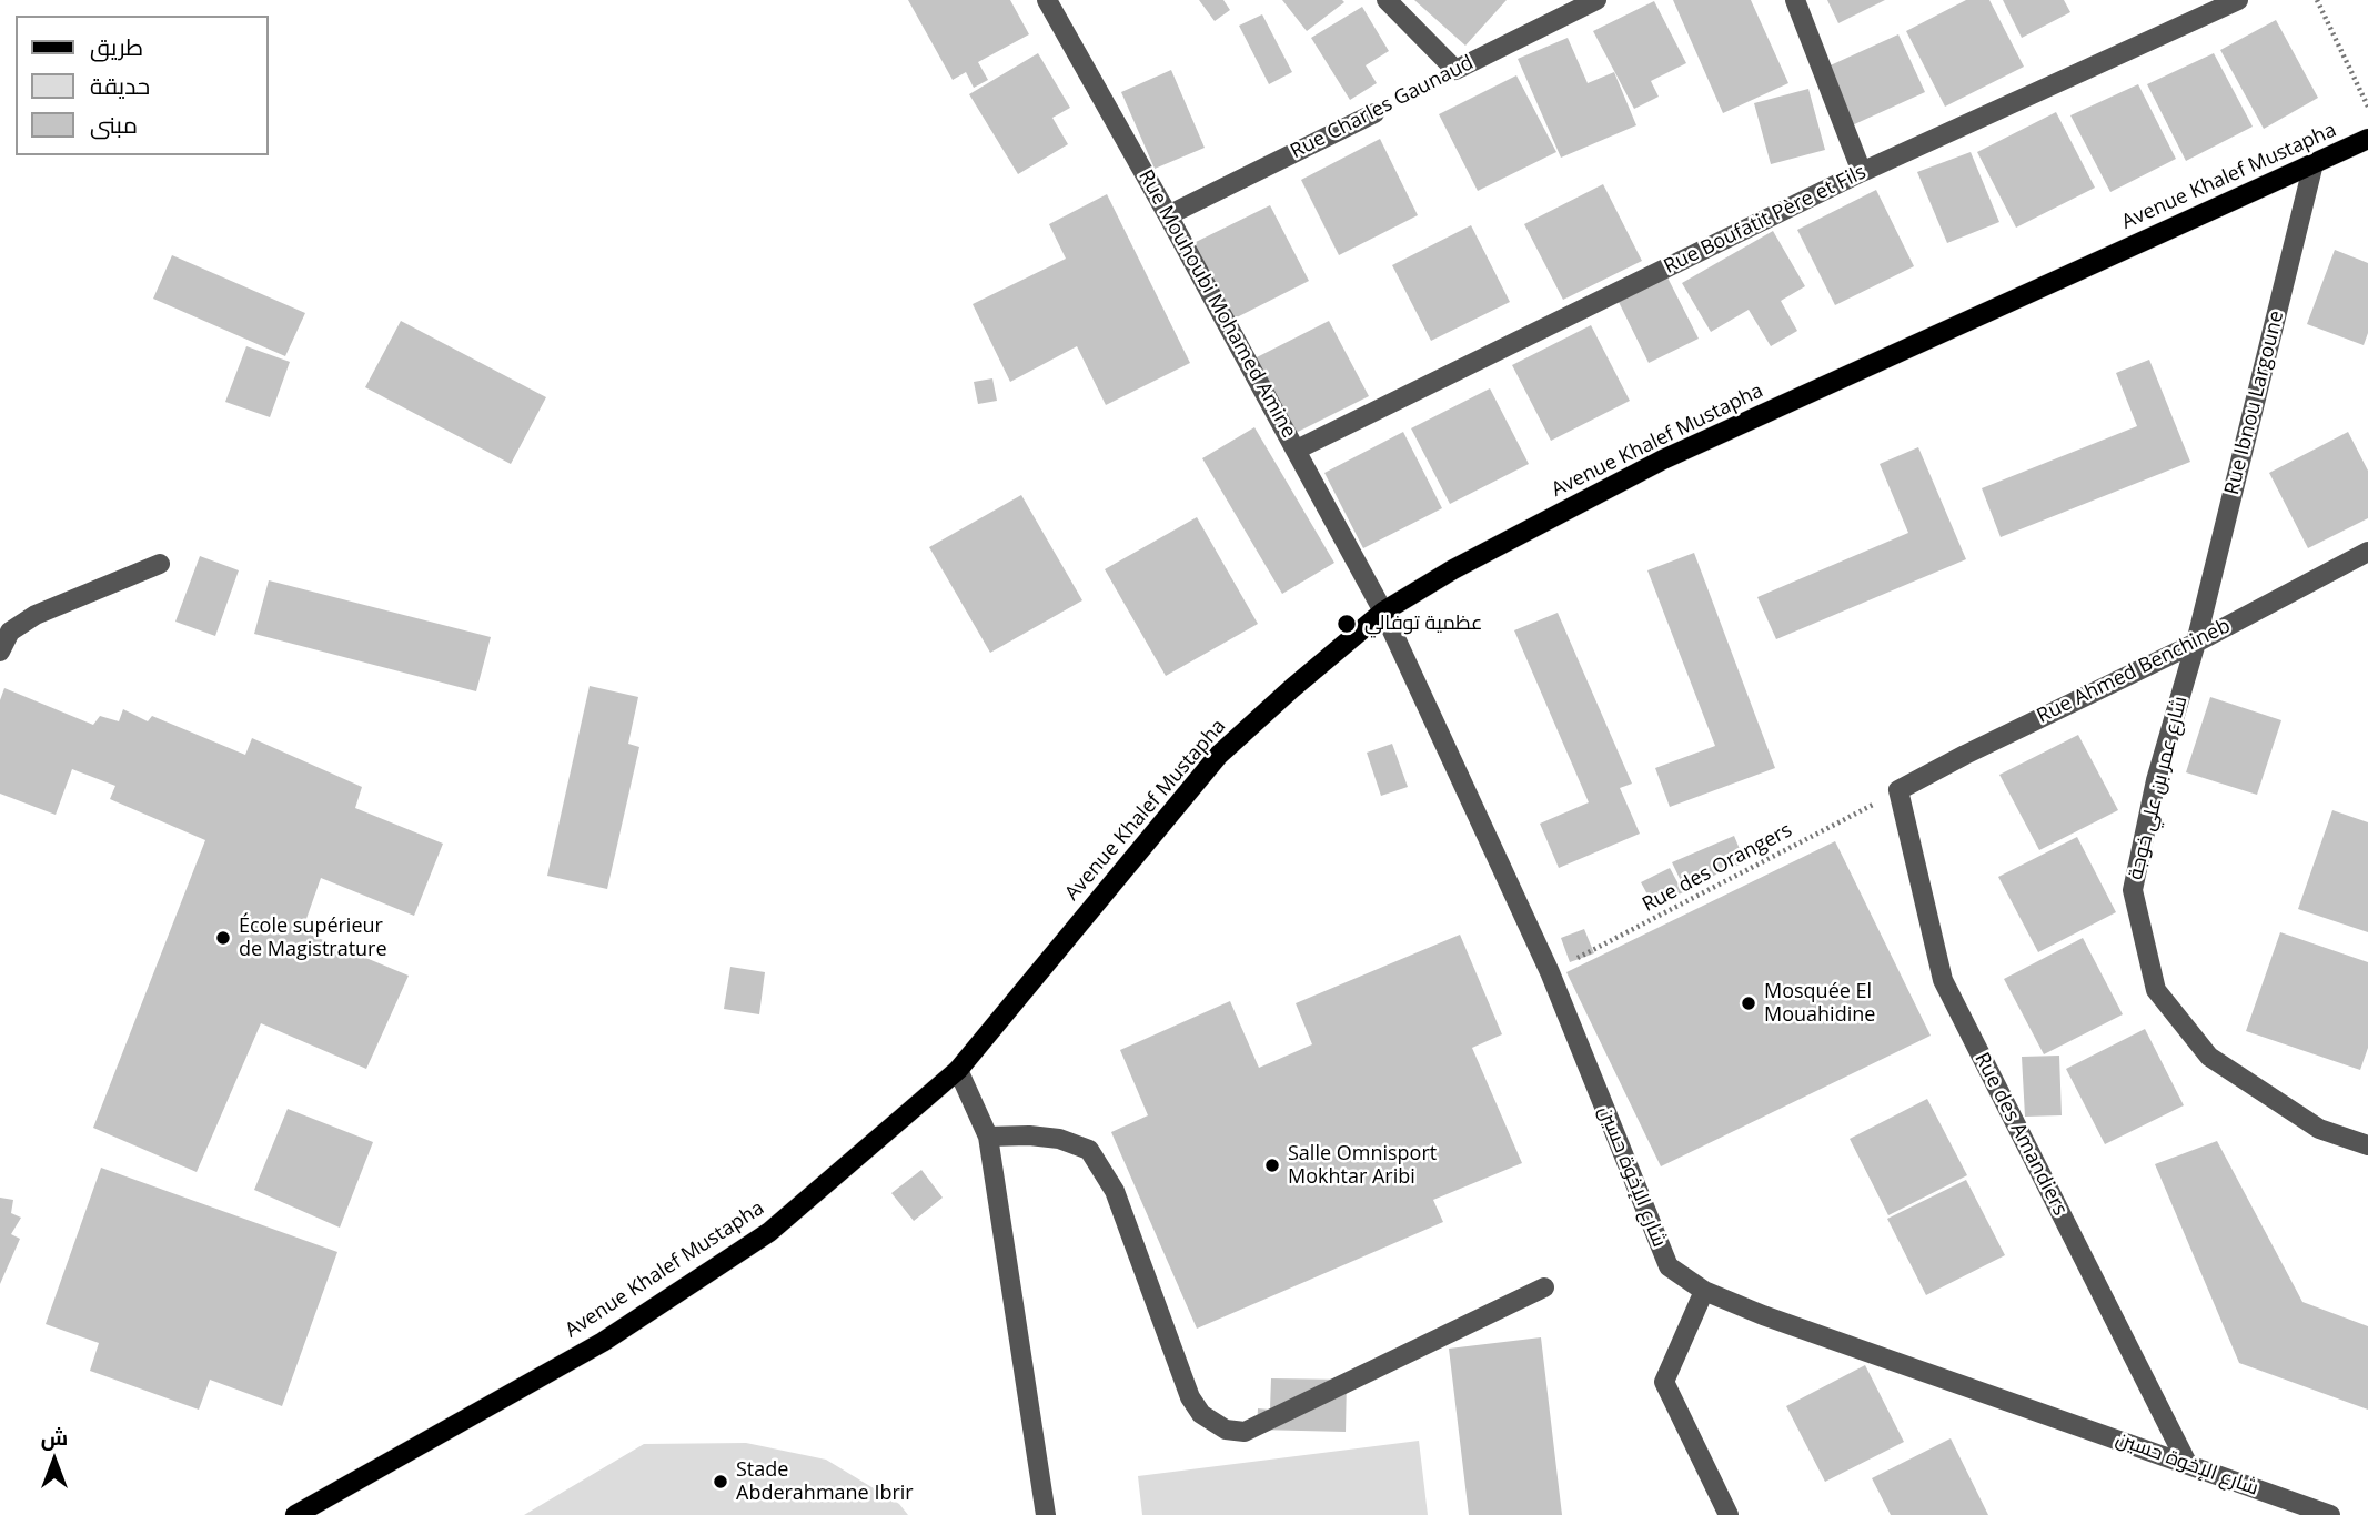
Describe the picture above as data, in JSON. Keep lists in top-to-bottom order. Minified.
{"streets":{"main road":["Avenue Khalef Mustapha"],"street":["Rue Charles Gaunaud","Rue Boufatit Père et Fils","Rue Mouhoubi Mohamed Amine","Rue Ibnou Largoune","Rue Ahmed Benchineb","شارع عمر بن علي خوجة","Rue des Amandiers","شارع الإخوة حسين"],"path":["Rue des Orangers"]},"crossings":[["Rue Charles Gaunaud","Rue Mouhoubi Mohamed Amine"],["Avenue Khalef Mustapha","Rue Mouhoubi Mohamed Amine"],["Avenue Khalef Mustapha","Rue Ibnou Largoune"],["Avenue Khalef Mustapha","شارع الإخوة حسين"],["Rue Boufatit Père et Fils","Rue Mouhoubi Mohamed Amine"],["Rue Mouhoubi Mohamed Amine","شارع الإخوة حسين"],["Rue Ibnou Largoune","Rue Ahmed Benchineb"],["Rue Ibnou Largoune","شارع عمر بن علي خوجة"],["Rue Ahmed Benchineb","شارع عمر بن علي خوجة"],["Rue Ahmed Benchineb","Rue des Orangers"],["Rue Ahmed Benchineb","Rue des Amandiers"],["Rue des Orangers","Rue des Amandiers"],["Rue des Orangers","شارع الإخوة حسين"],["Rue des Amandiers","شارع الإخوة حسين"]],"places":["عظمية توفالي","École supérieur de Magistrature","Mosquée El Mouahidine","Salle Omnisport Mokhtar Aribi","Stade Abderahmane Ibrir"],"legend":["طريق","حديقة","مبنى"],"north":"top"}
